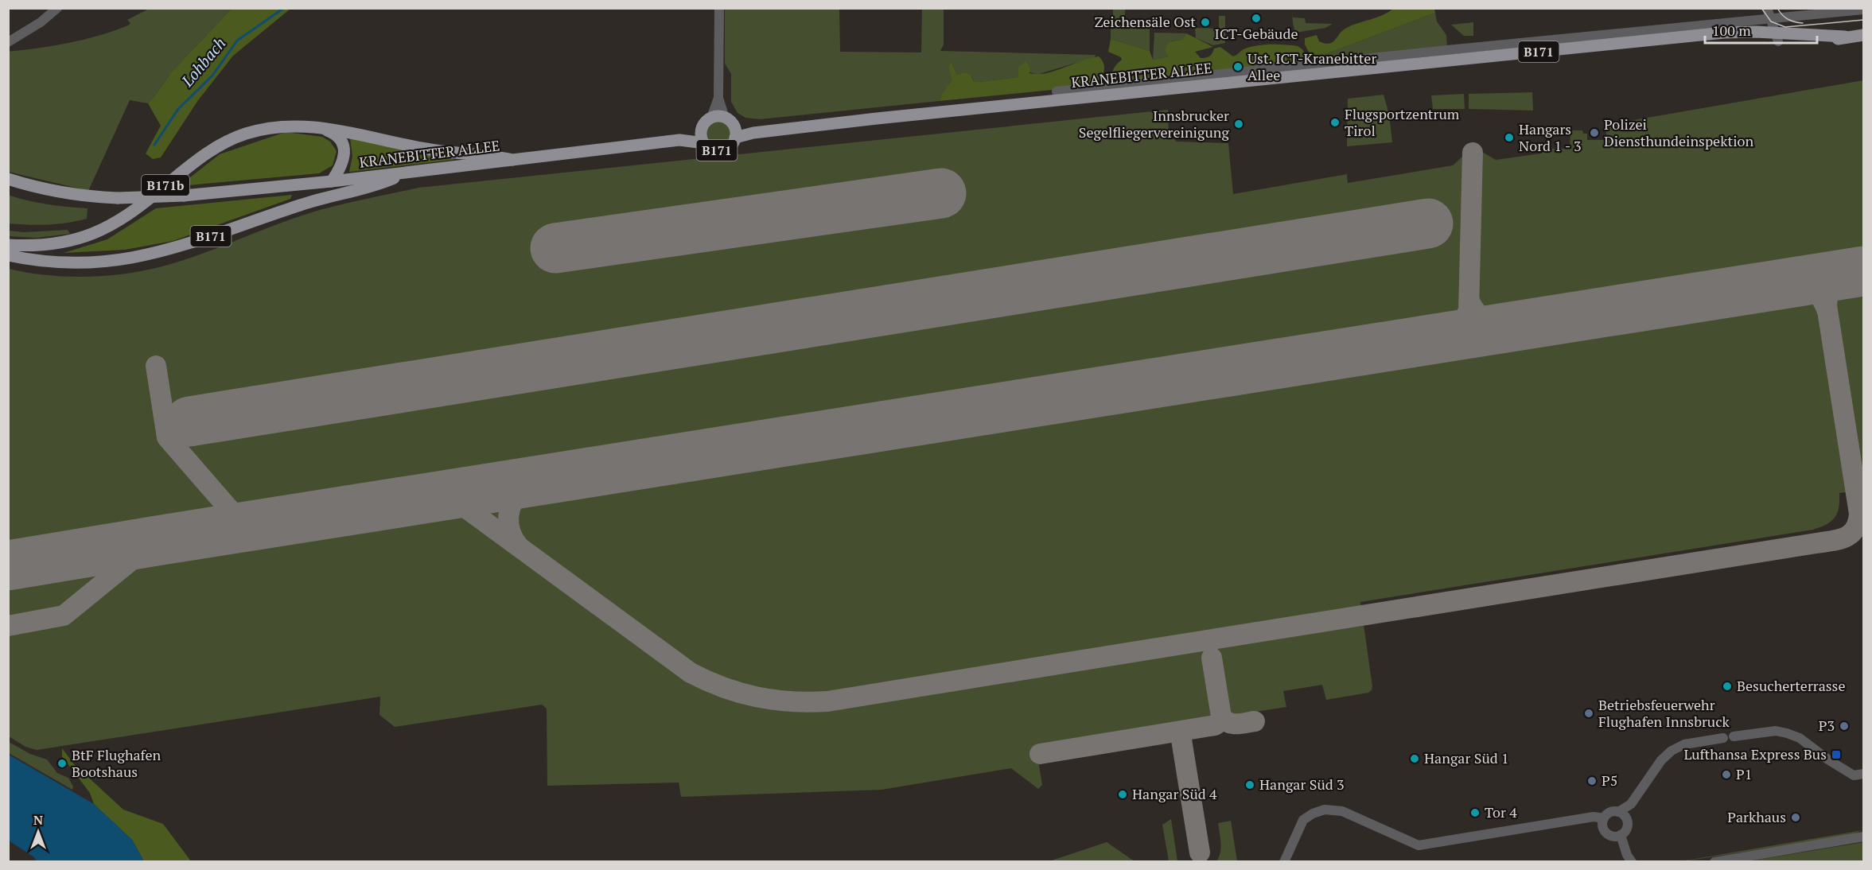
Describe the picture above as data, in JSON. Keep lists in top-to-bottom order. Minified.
{"streets":{"main road":["B171","KRANEBITTER ALLEE","B171b"]},"crossings":[["B171","KRANEBITTER ALLEE"],["KRANEBITTER ALLEE","B171b"]],"water":["Lohbach"],"places":{"other":["ICT-Gebäude","Zeichensäle Ost","Ust. ICT-Kranebitter Allee","Flugsportzentrum Tirol","Innsbrucker Segelfliegervereinigung","Polizei Diensthundeinspektion","Hangars Nord 1 - 3","Besucherterrasse","Betriebsfeuerwehr Flughafen Innsbruck","P3","Hangar Süd 1","BtF Flughafen Bootshaus","P1","P5","Hangar Süd 3","Hangar Süd 4","Tor 4","Parkhaus"],"transit":["Lufthansa Express Bus"]},"scale_bar":"100 m","north":"top"}
